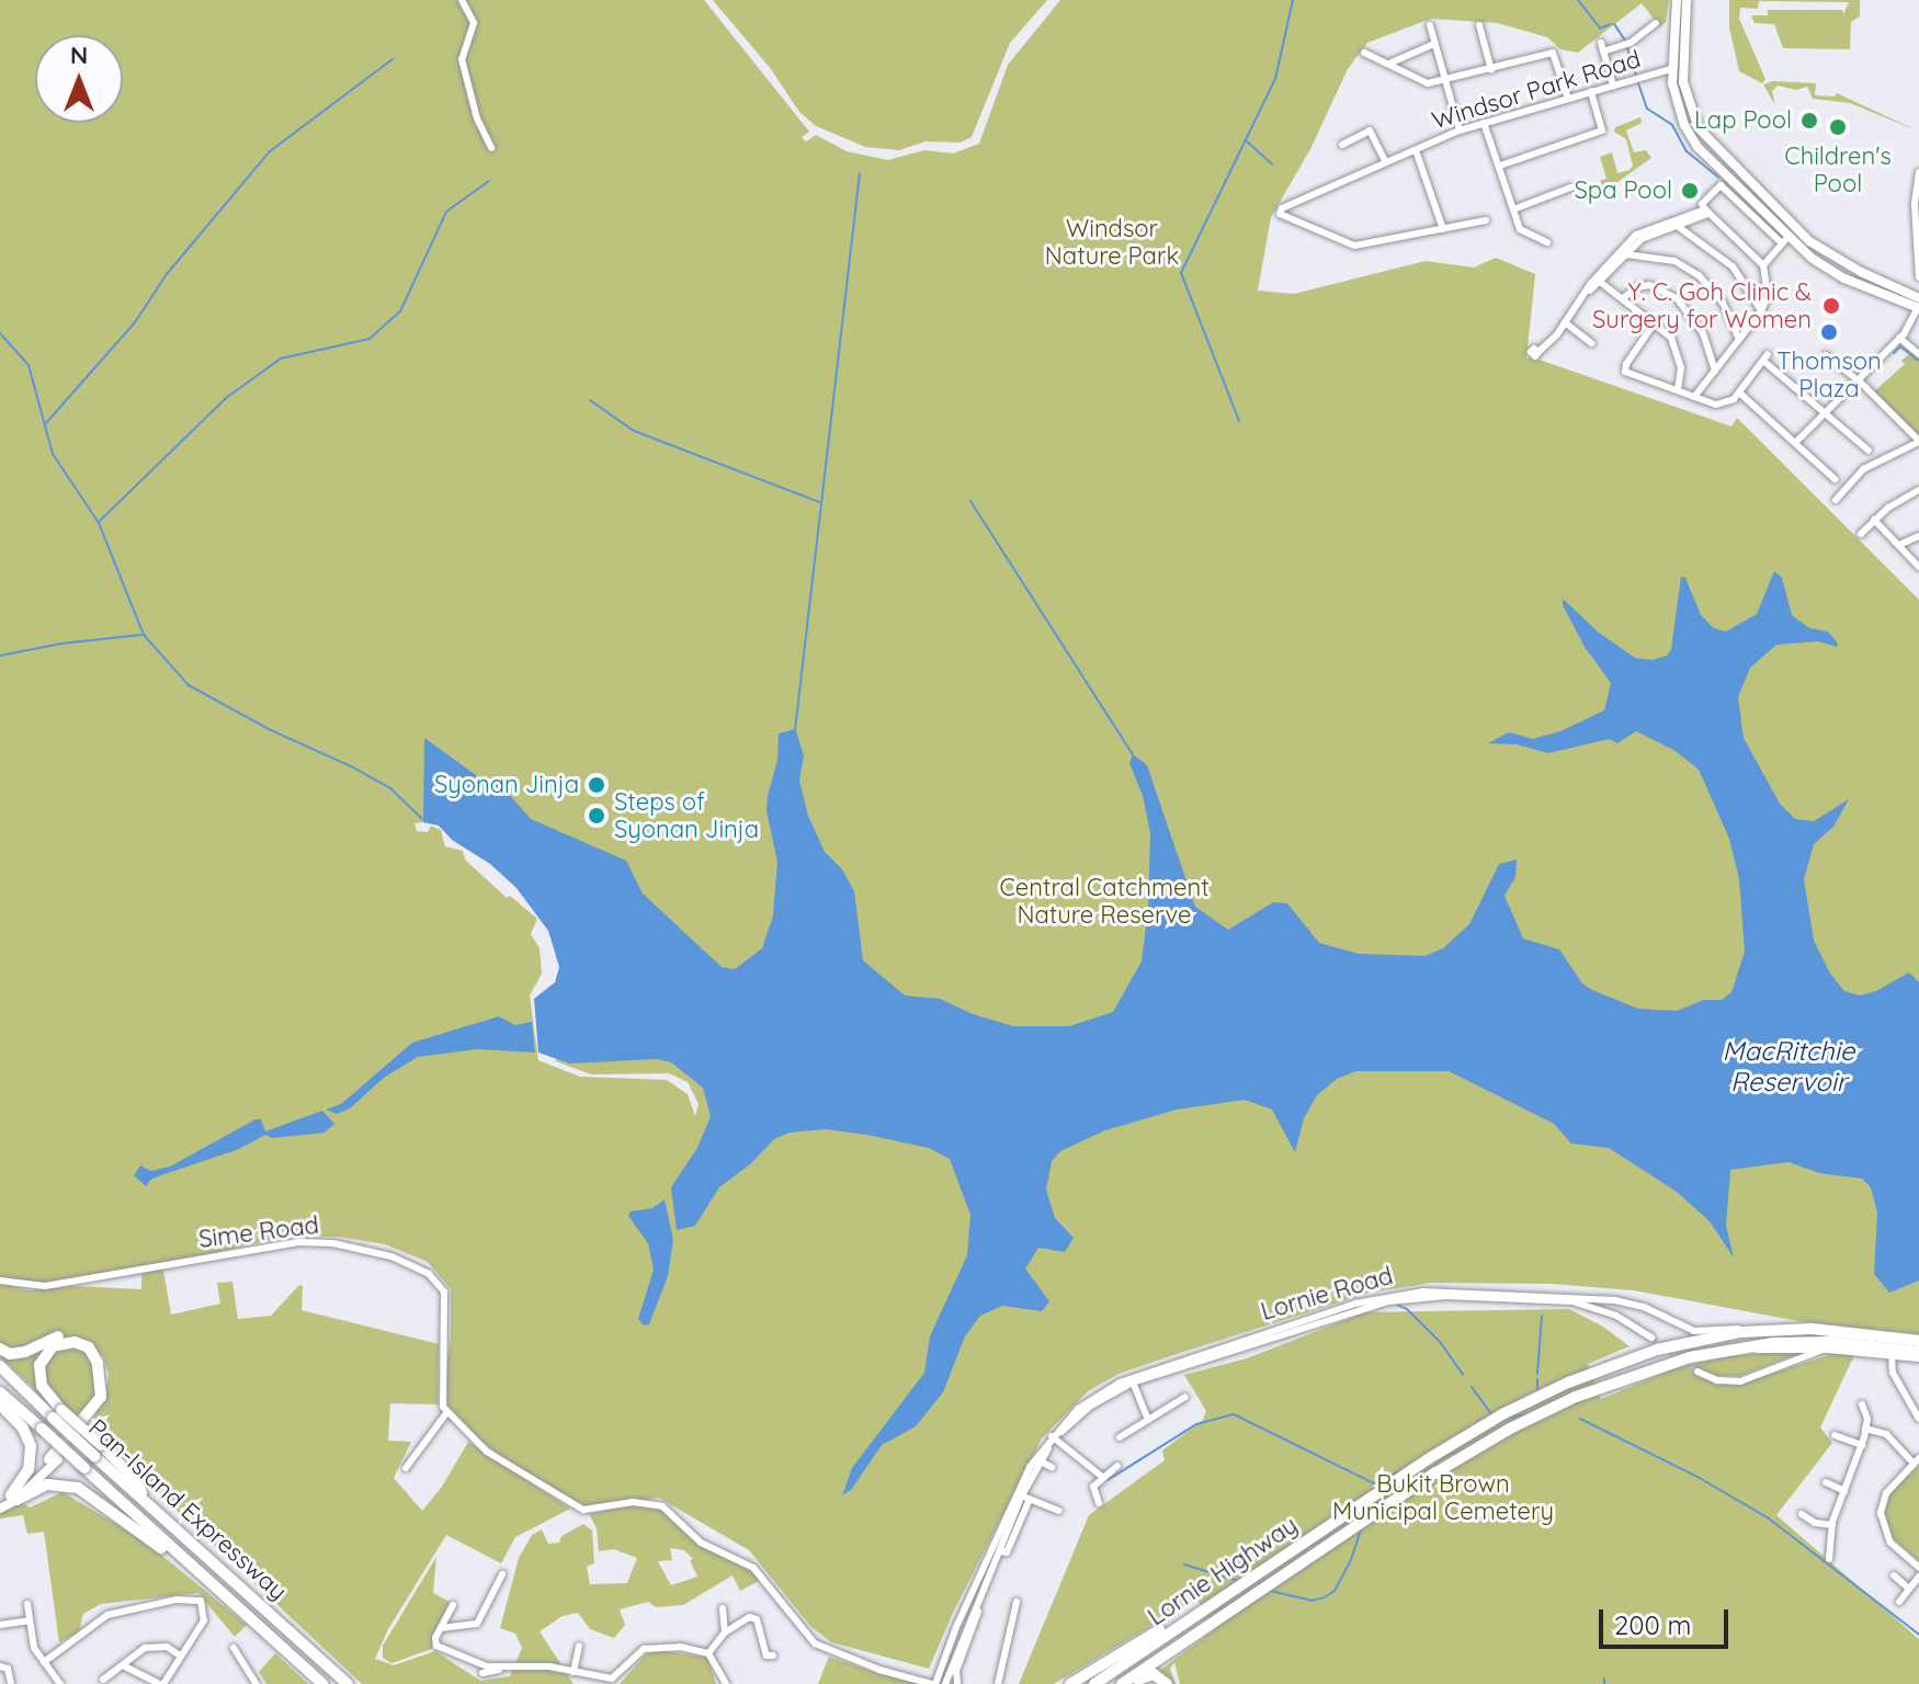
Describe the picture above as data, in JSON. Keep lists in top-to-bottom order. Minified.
{"streets":{"highway":["Pan-Island Expressway","Lornie Highway"],"street":["Windsor Park Road","Sime Road","Lornie Road"]},"crossings":[["Lornie Road","Lornie Highway"]],"water":["MacRitchie Reservoir"],"parks":["Windsor Nature Park","Central Catchment Nature Reserve","Bukit Brown Municipal Cemetery"],"places":["Lap Pool","Children's Pool","Spa Pool","Y. C. Goh Clinic & Surgery for Women","Thomson Plaza","Syonan Jinja","Steps of Syonan Jinja"],"scale_bar":"200 m","north":"top"}
